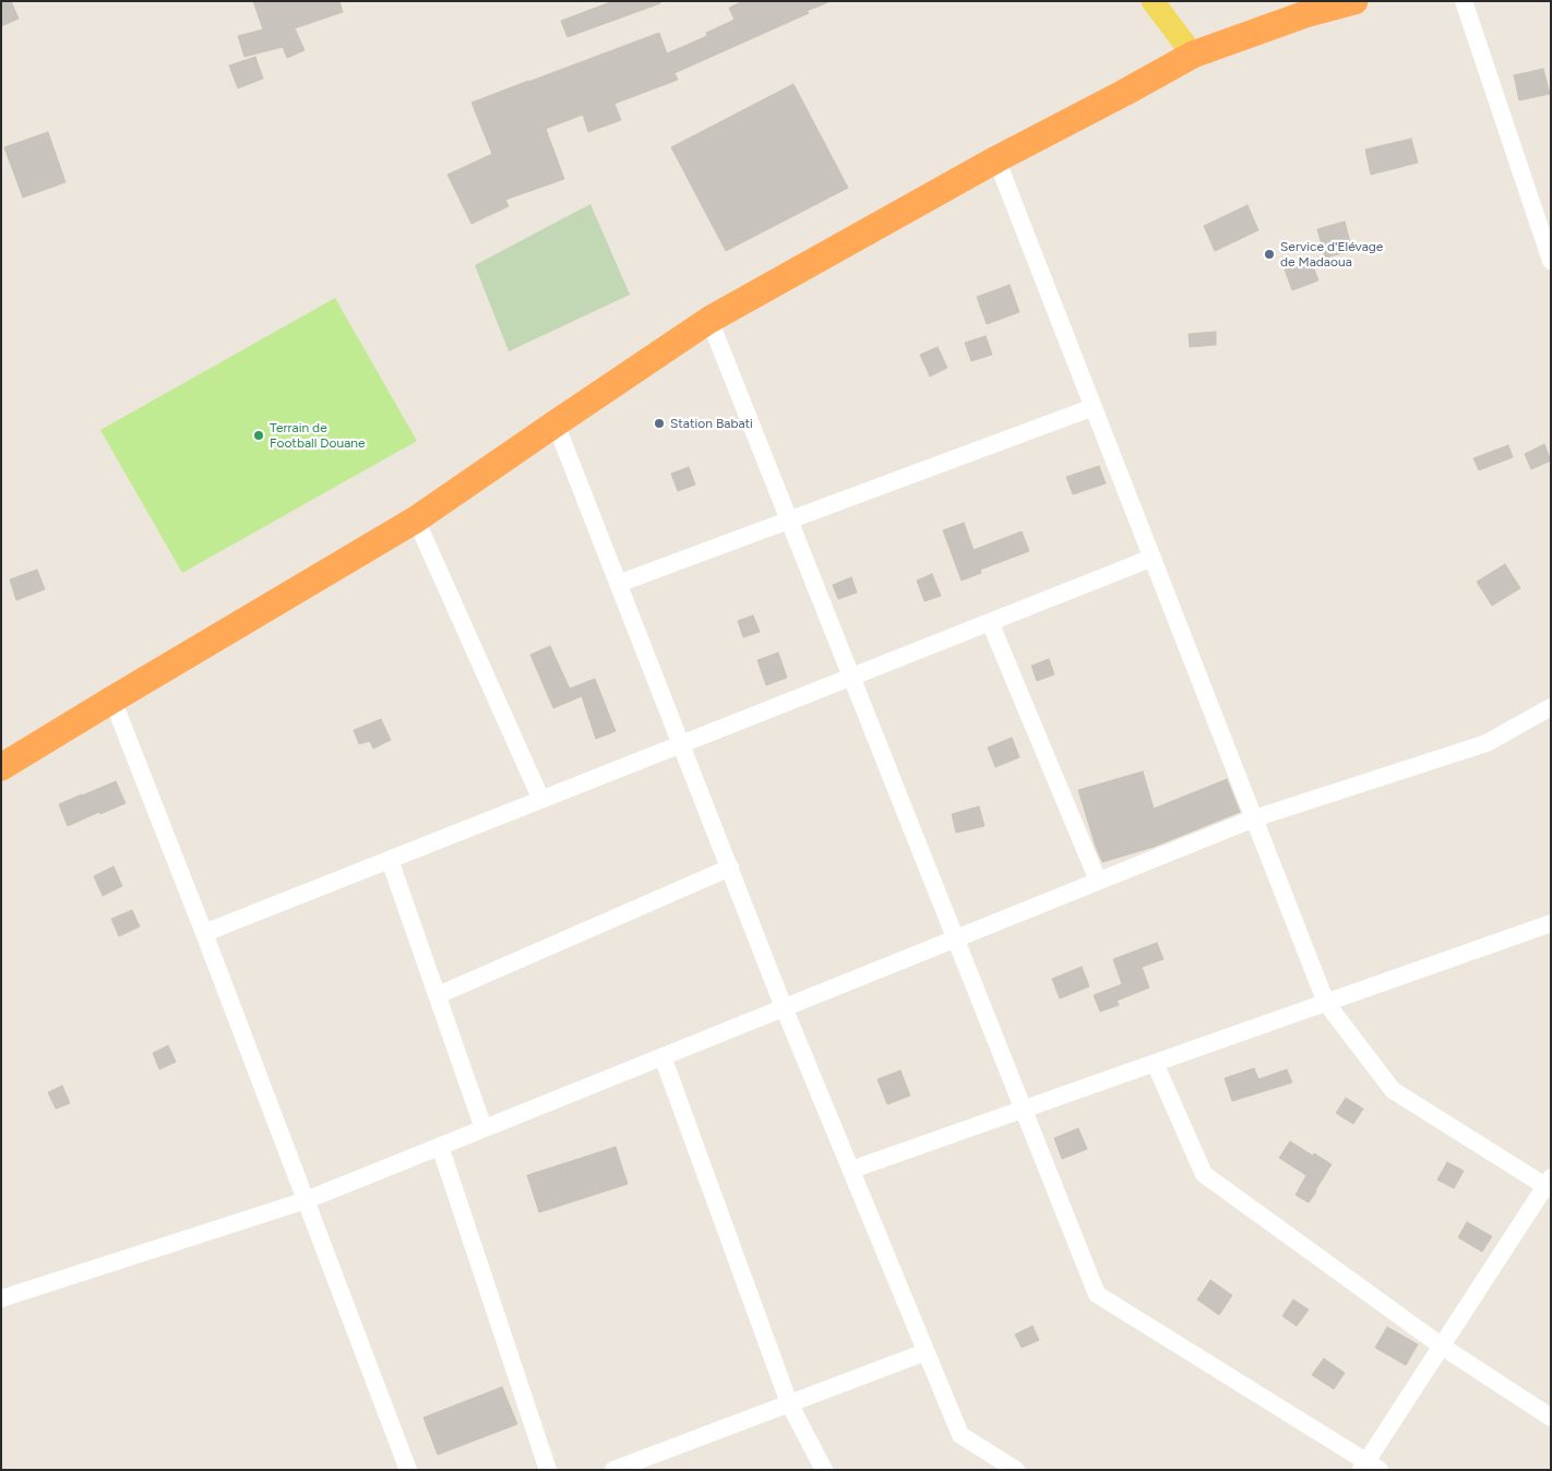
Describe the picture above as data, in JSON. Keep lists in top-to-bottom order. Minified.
{"places":["Service d'Elévage de Madaoua","Station Babati","Terrain de Football Douane"]}
